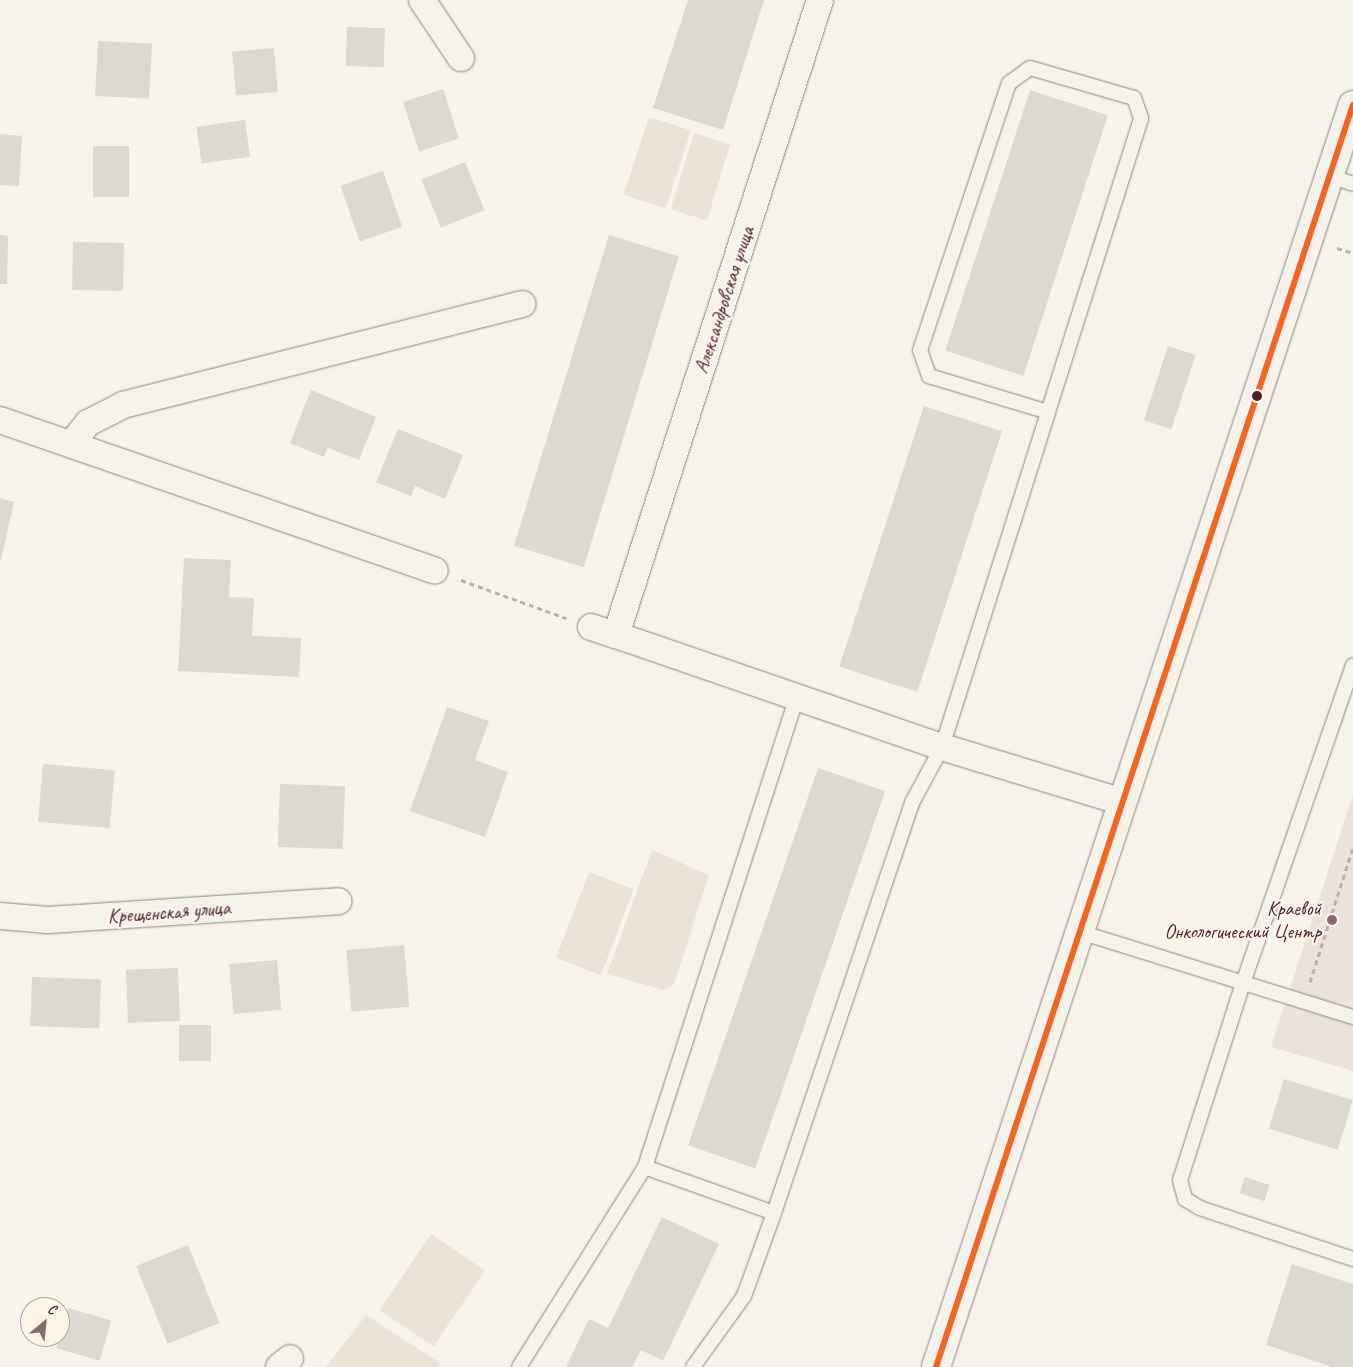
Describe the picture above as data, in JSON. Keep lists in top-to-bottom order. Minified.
{"streets":{"street":["Александровская улица","Крещенская улица"]},"places":["Краевой Онкологический Центр"],"north":"top right"}
